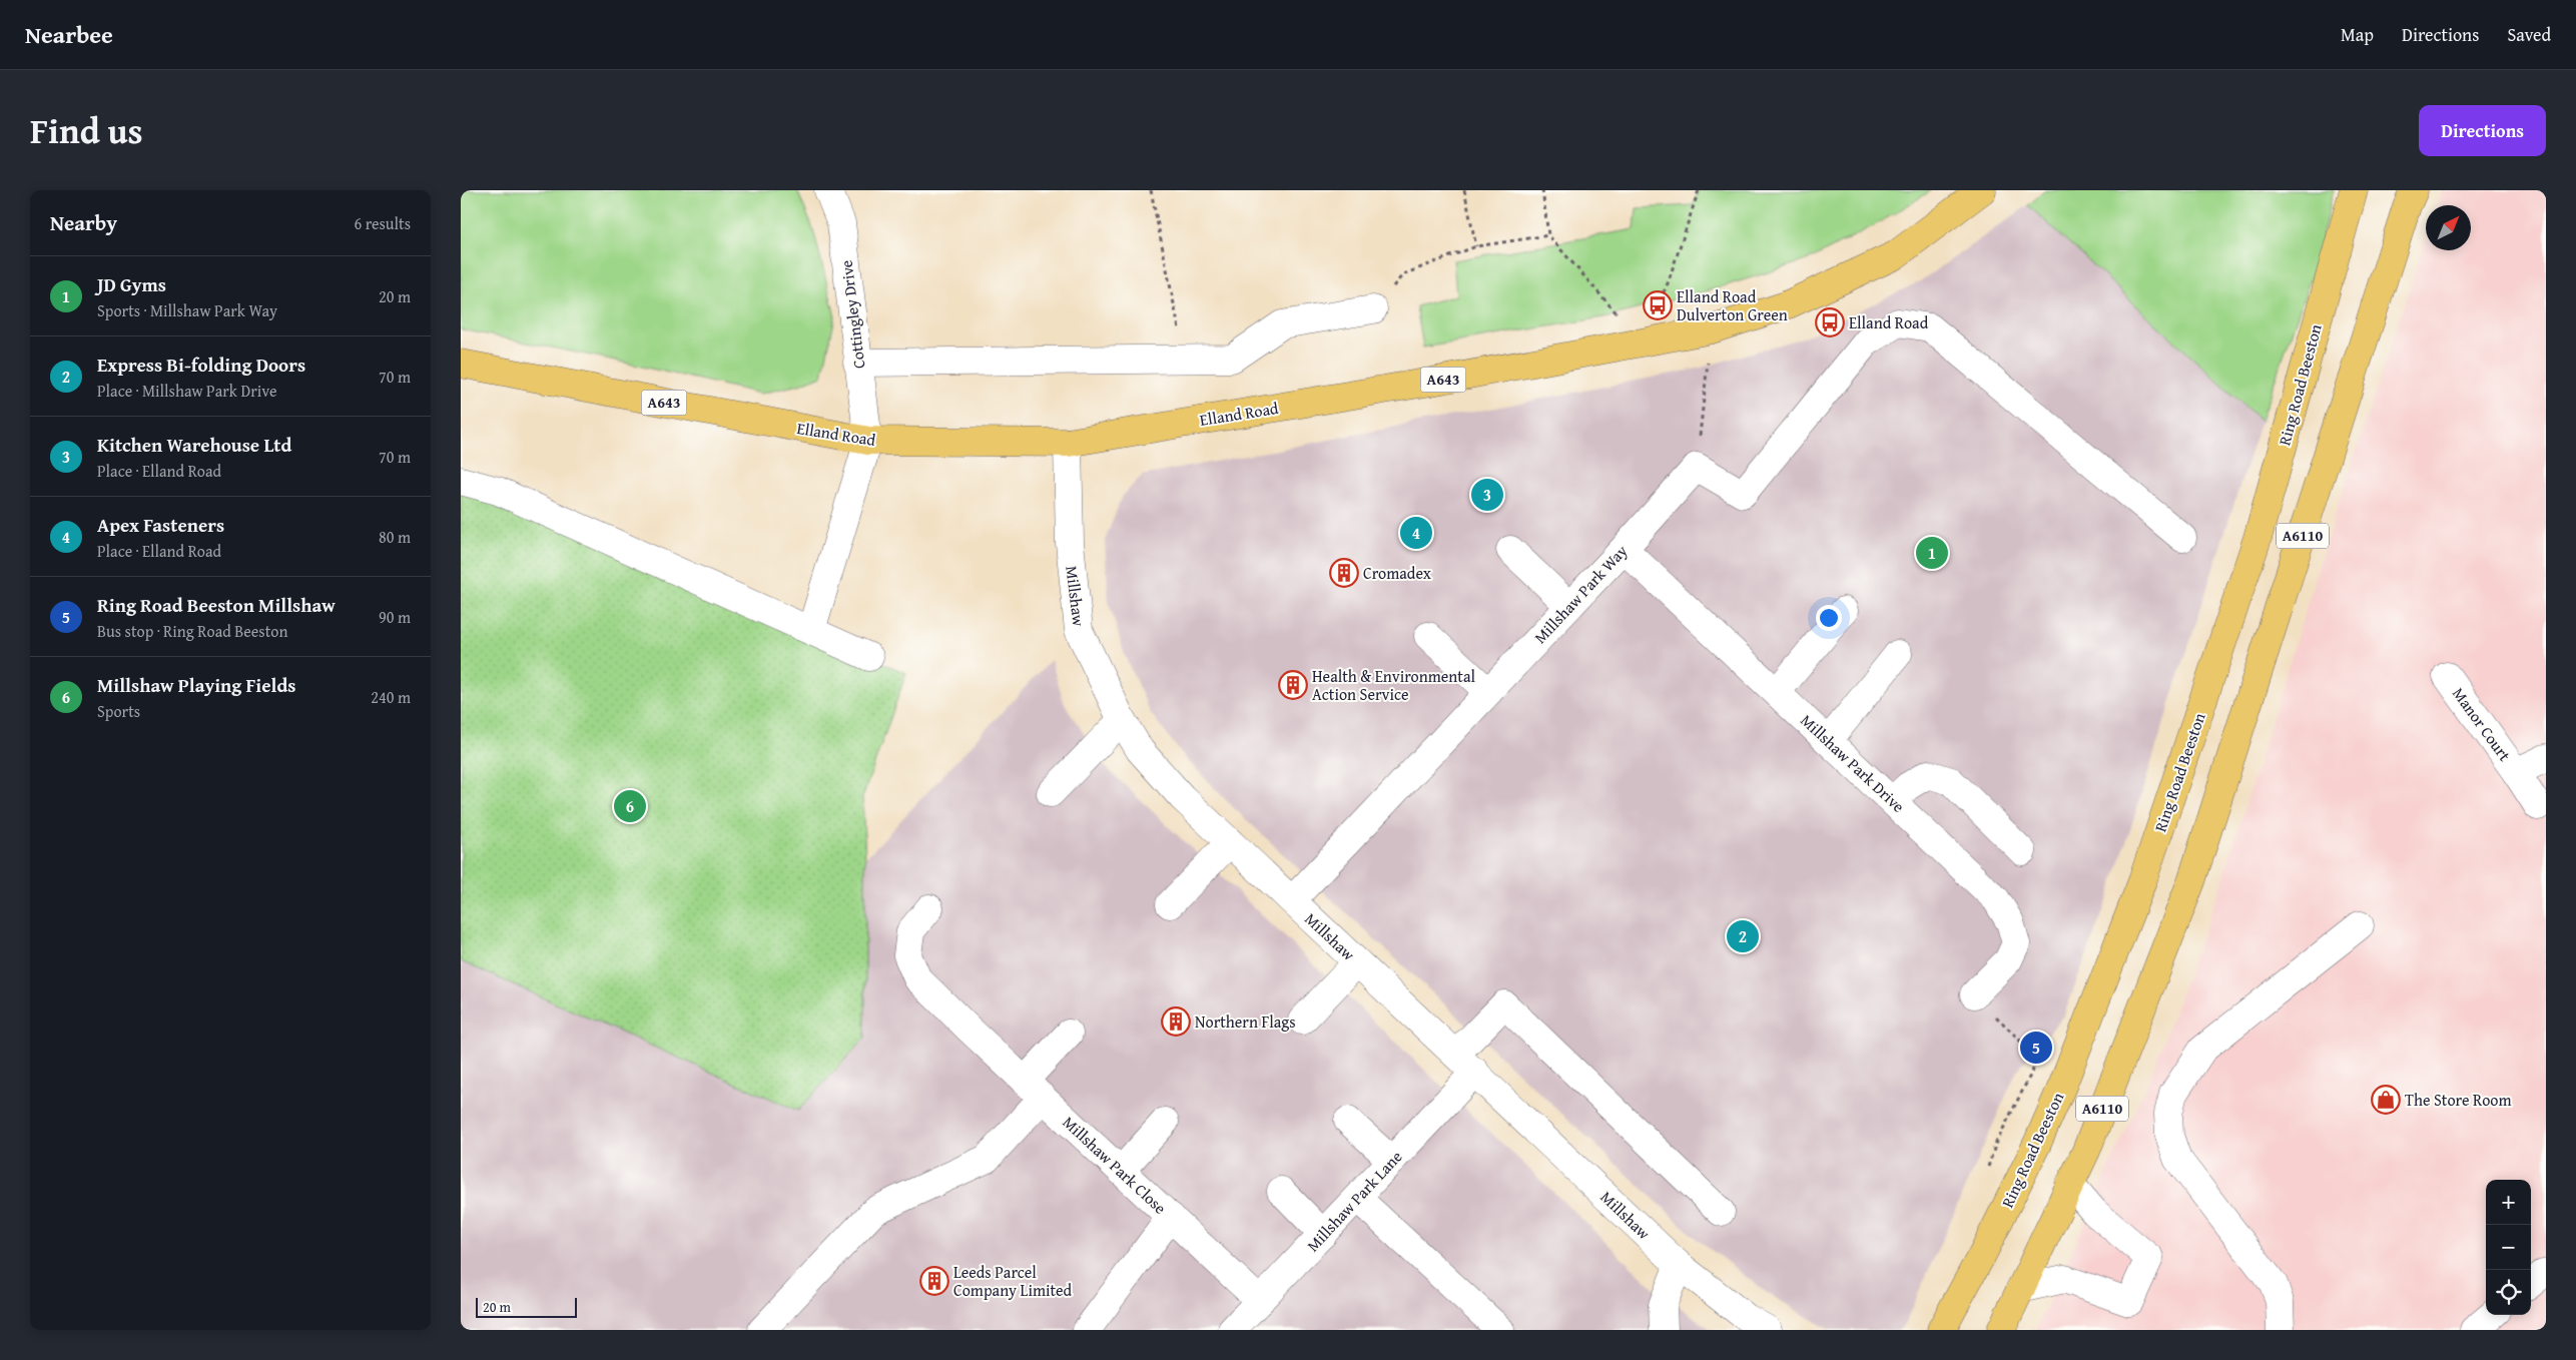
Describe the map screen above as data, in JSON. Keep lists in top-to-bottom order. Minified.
{"streets":{"main road":["A643","Ring Road Beeston","Elland Road","A6110"],"street":["Cottingley Drive","Millshaw Park Way","Millshaw","Manor Court","Millshaw Park Drive","Millshaw Park Close","Millshaw Park Lane"]},"crossings":[["Cottingley Drive","Elland Road"],["Elland Road","Millshaw"],["Millshaw Park Way","Millshaw"],["Millshaw Park Way","Millshaw Park Drive"],["Millshaw","Millshaw Park Lane"],["Millshaw Park Close","Millshaw Park Lane"]],"places":{"bus stop":["Elland Road Dulverton Green","Elland Road"],"building":["Cromadex","Health & Environmental Action Service","Northern Flags","Leeds Parcel Company Limited"],"shop":["The Store Room"]},"scale_bar":"20 m","north":"top right","page":{"header":"Nearbee","nav":["Map","Directions","Saved"],"title":"Find us","buttons":"Directions","heading":["Nearby","6 results"],"list":[{"mark":"1","name":"JD Gyms","note":"Sports · Millshaw Park Way","value":"20 m"},{"mark":"2","name":"Express Bi-folding Doors","note":"Place · Millshaw Park Drive","value":"70 m"},{"mark":"3","name":"Kitchen Warehouse Ltd","note":"Place · Elland Road","value":"70 m"},{"mark":"4","name":"Apex Fasteners","note":"Place · Elland Road","value":"80 m"},{"mark":"5","name":"Ring Road Beeston Millshaw","note":"Bus stop · Ring Road Beeston","value":"90 m"},{"mark":"6","name":"Millshaw Playing Fields","note":"Sports","value":"240 m"}],"pins":["3","4","1","6","2","5"],"map_buttons":["+","−"],"scale":"20 m"}}
